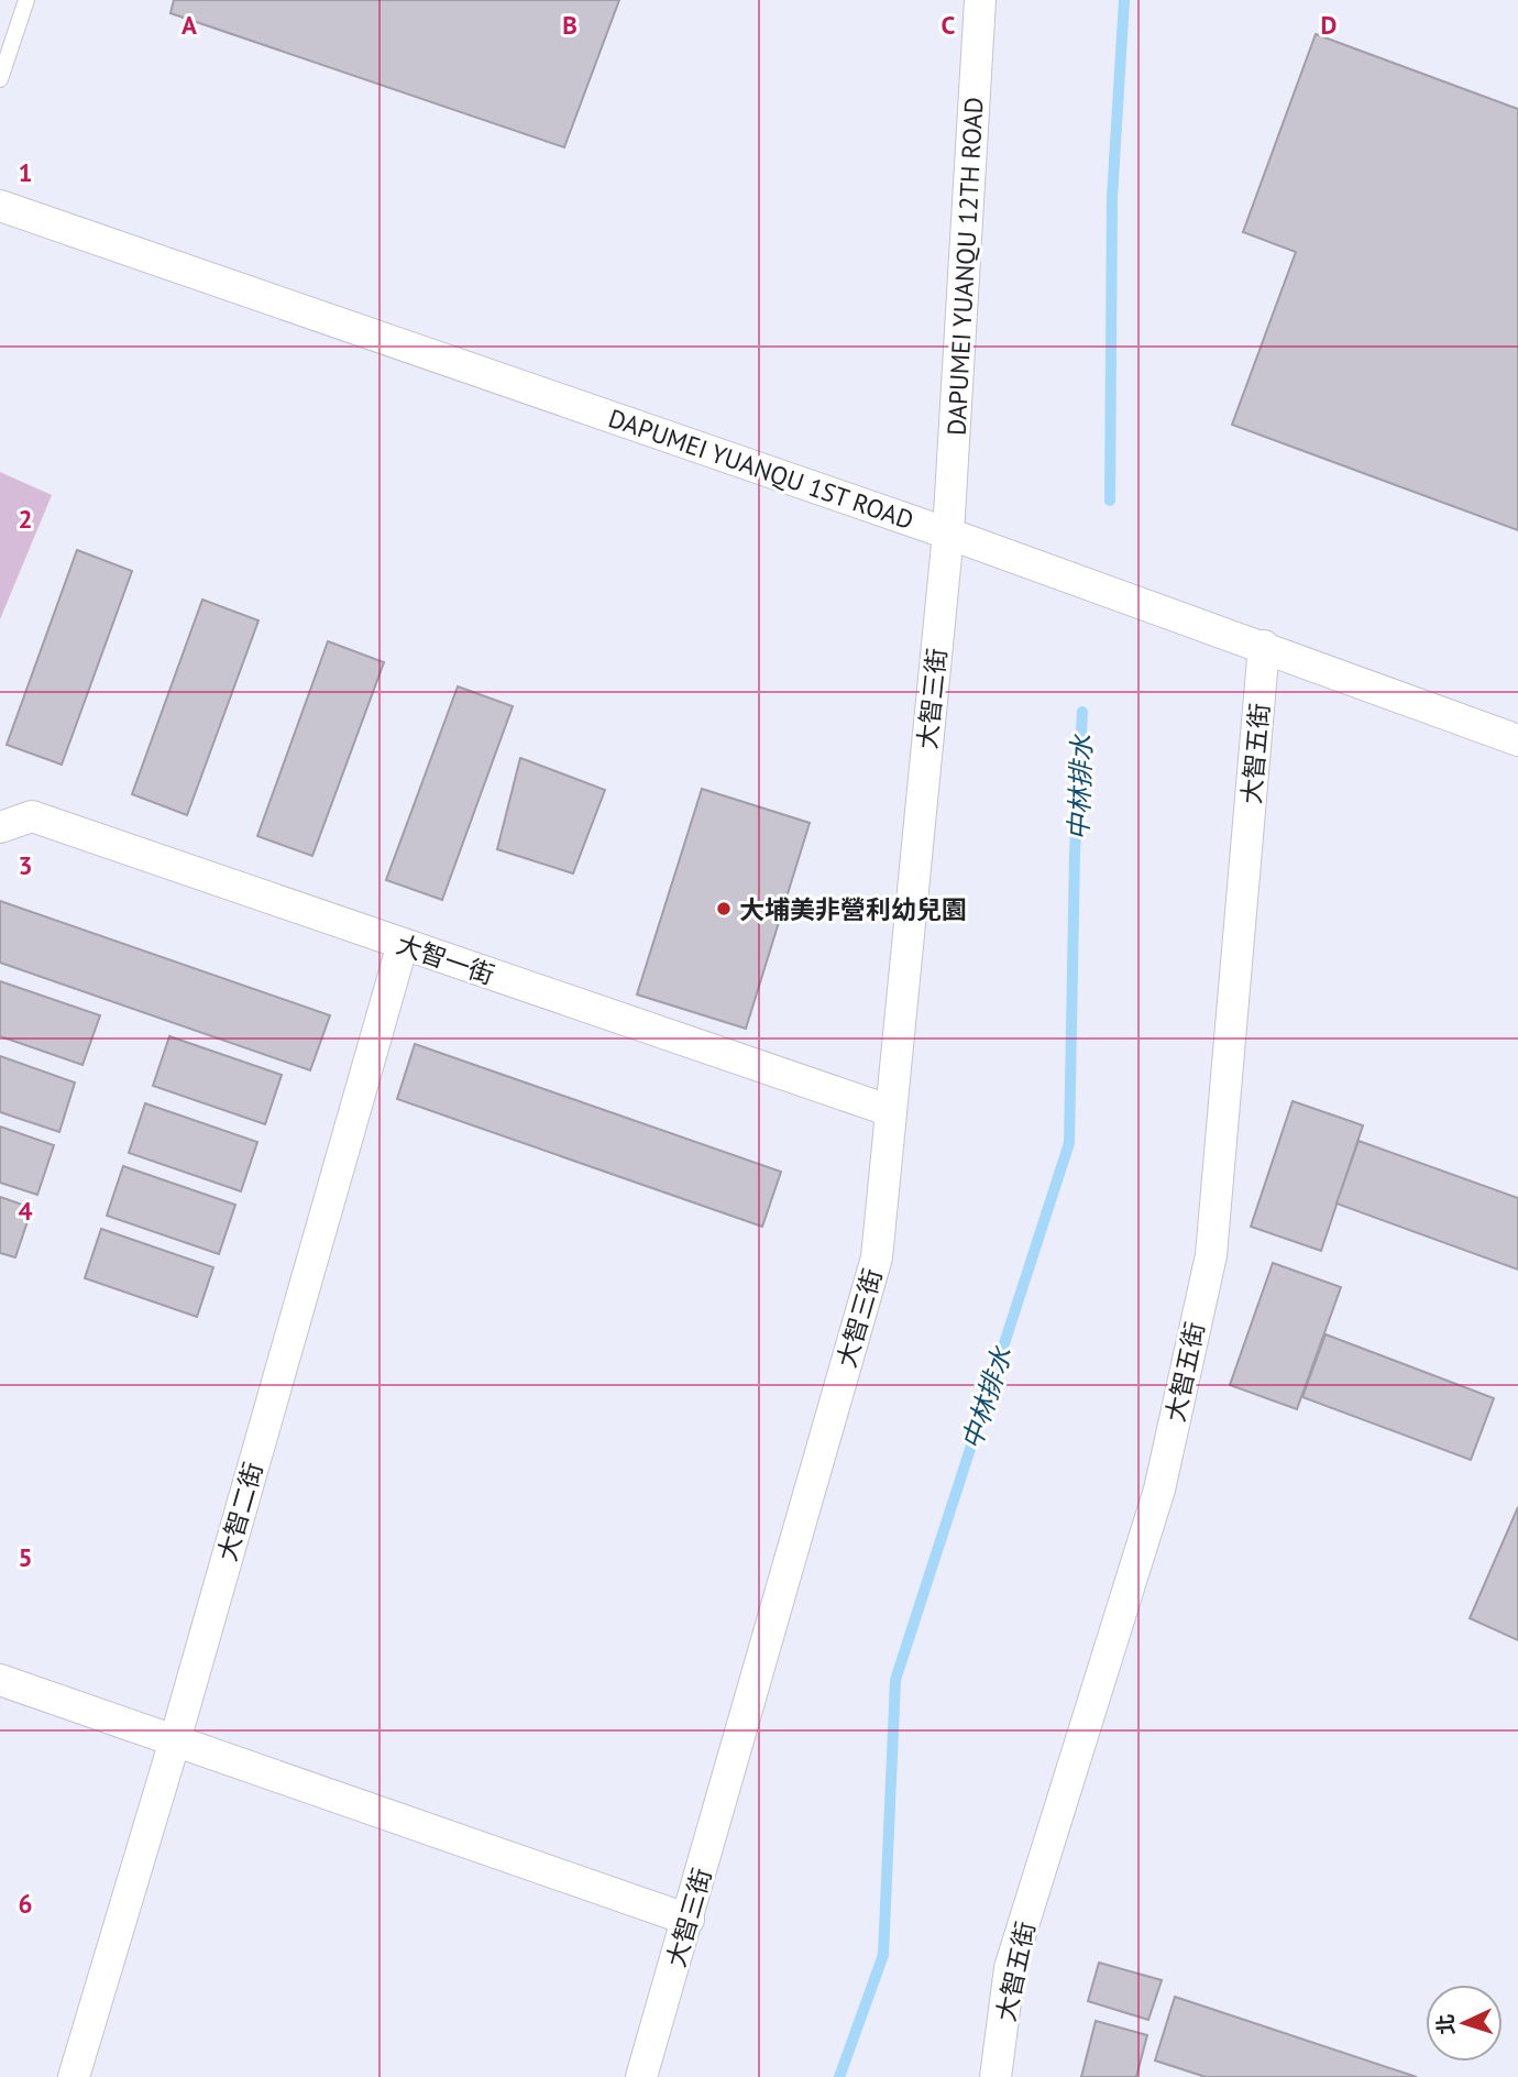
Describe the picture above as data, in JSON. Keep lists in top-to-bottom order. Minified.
{"streets":{"street":["DAPUMEI YUANQU 12TH ROAD","DAPUMEI YUANQU 1ST ROAD","大智三街","大智五街","大智一街","大智二街"]},"crossings":[["DAPUMEI YUANQU 12TH ROAD","DAPUMEI YUANQU 1ST ROAD"],["DAPUMEI YUANQU 12TH ROAD","大智三街"],["DAPUMEI YUANQU 1ST ROAD","大智三街"],["DAPUMEI YUANQU 1ST ROAD","大智五街"],["大智三街","大智一街"],["大智一街","大智二街"]],"water":["中林排水"],"places":["大埔美非營利幼兒園"],"north":"left","grid":{"columns":["A","B","C","D"],"rows":["1","2","3","4","5","6"]}}
